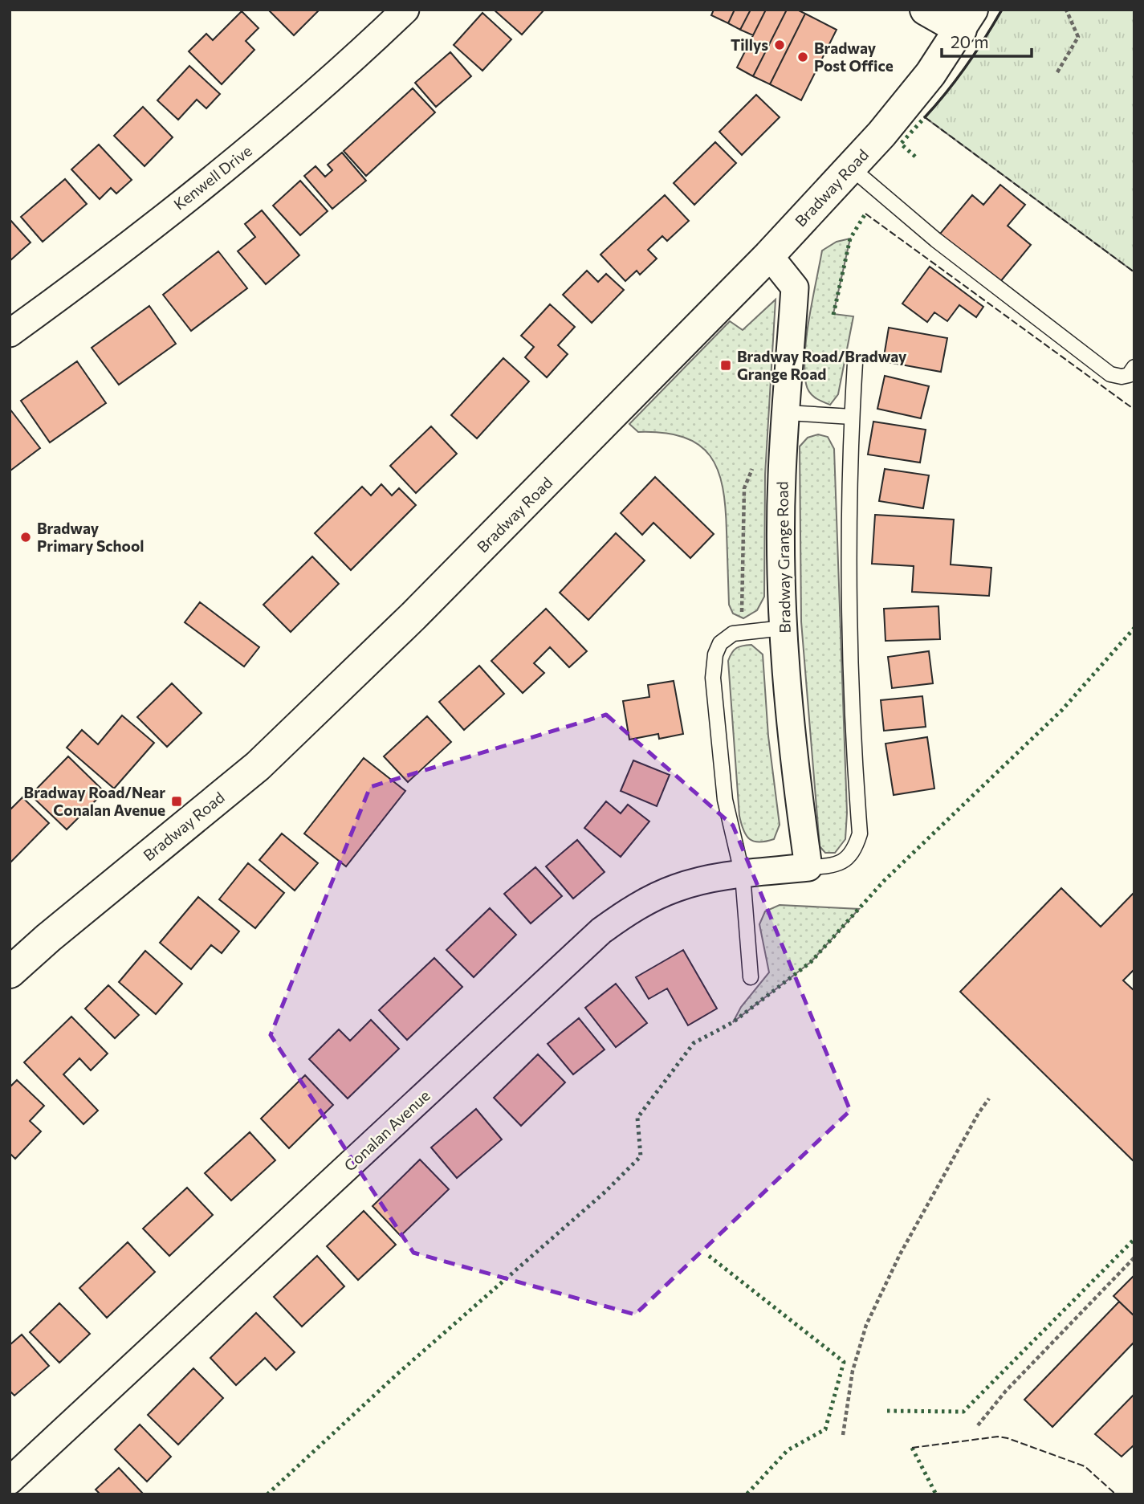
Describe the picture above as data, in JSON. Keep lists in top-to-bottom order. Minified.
{"streets":{"main road":["Bradway Road"],"street":["Kenwell Drive","Bradway Grange Road","Conalan Avenue"]},"crossings":[["Bradway Road","Bradway Grange Road"],["Bradway Grange Road","Conalan Avenue"]],"places":{"other":["Tillys","Bradway Post Office","Bradway Primary School"],"transit":["Bradway Road/Bradway Grange Road","Bradway Road/Near Conalan Avenue"]},"scale_bar":"20 m"}
